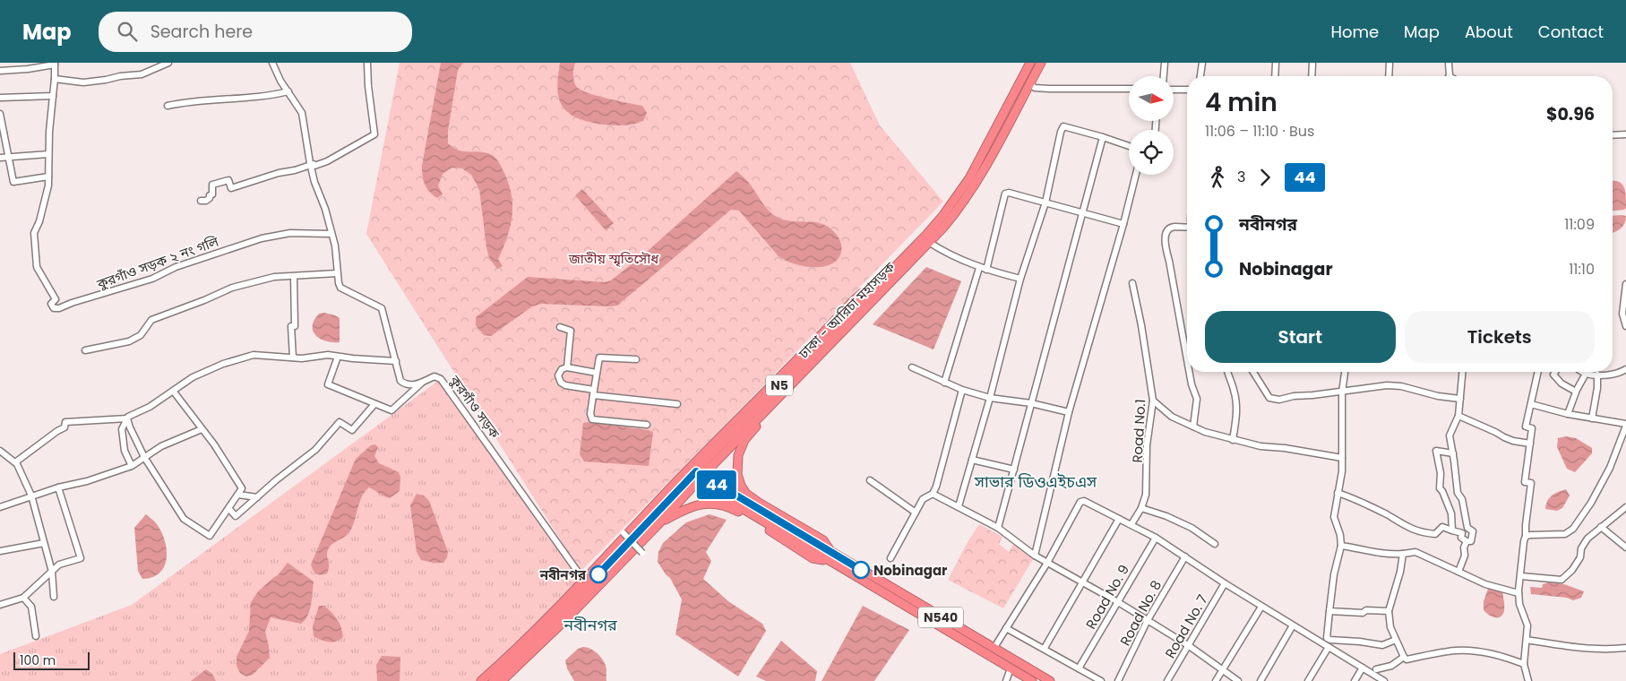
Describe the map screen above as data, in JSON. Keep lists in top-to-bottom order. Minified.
{"streets":{"highway":["ঢাকা - আরিচা মহাসড়ক","N5","N540"],"street":["কুরগাঁও সড়ক ২ নং গলি","কুরগাঁও সড়ক","Road No.1","Road No. 9","Road No. 8","Road No. 7"]},"crossings":[["কুরগাঁও সড়ক ২ নং গলি","কুরগাঁও সড়ক"],["ঢাকা - আরিচা মহাসড়ক","N5"],["ঢাকা - আরিচা মহাসড়ক","N540"],["N5","N540"]],"districts":["সাভার ডিওএইচএস","নবীনগর"],"parks":["জাতীয় স্মৃতিসৌধ"],"places":["Nobinagar","নবীনগর"],"lines":["bus line 44"],"scale_bar":"100 m","north":"right","page":{"header":"Map","search":"Search here","nav":["Home","Map","About","Contact"],"on_map":"44","heading":["4 min","11:06 – 11:10 · Bus","$0.96"],"legs":["3","44"],"list":[{"name":"নবীনগর","value":"11:09"},{"name":"Nobinagar","value":"11:10"}],"buttons":["Start","Tickets"],"scale":"100 m"}}
